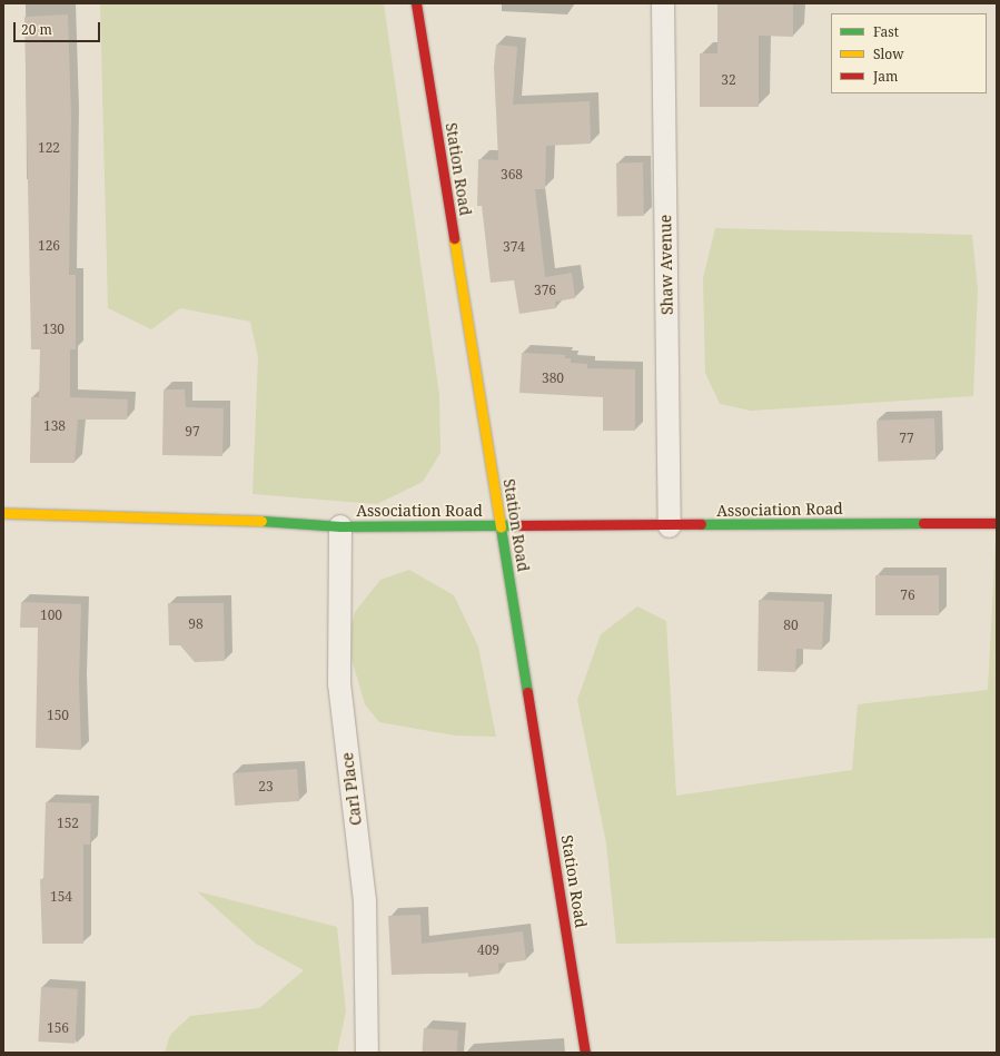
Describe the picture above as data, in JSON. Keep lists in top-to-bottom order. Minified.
{"streets":{"main road":["Station Road","Association Road"],"street":["Shaw Avenue","Carl Place"]},"crossings":[["Station Road","Association Road"],["Shaw Avenue","Association Road"],["Association Road","Carl Place"]],"house_numbers":["32","122","368","126","374","376","130","380","138","97","77","76","100","98","80","150","23","152","154","409","156"],"legend":["Fast","Slow","Jam"],"scale_bar":"20 m"}
